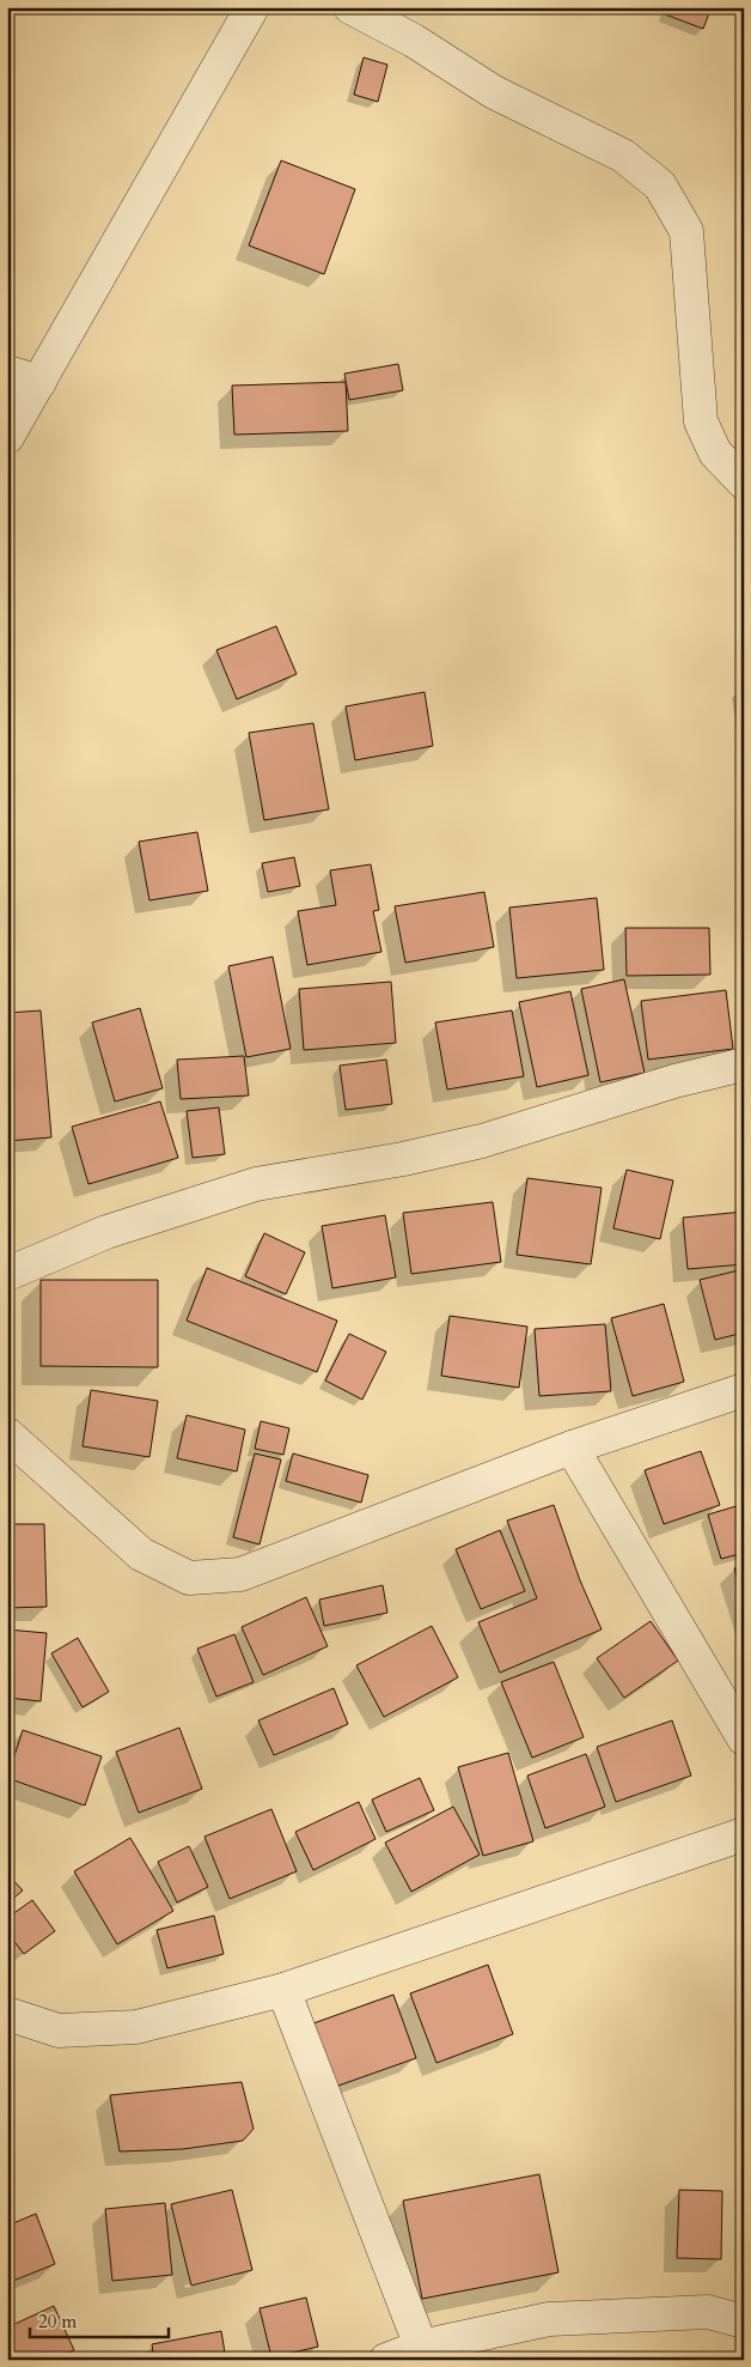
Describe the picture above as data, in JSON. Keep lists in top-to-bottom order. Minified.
{"scale_bar":"20 m"}
